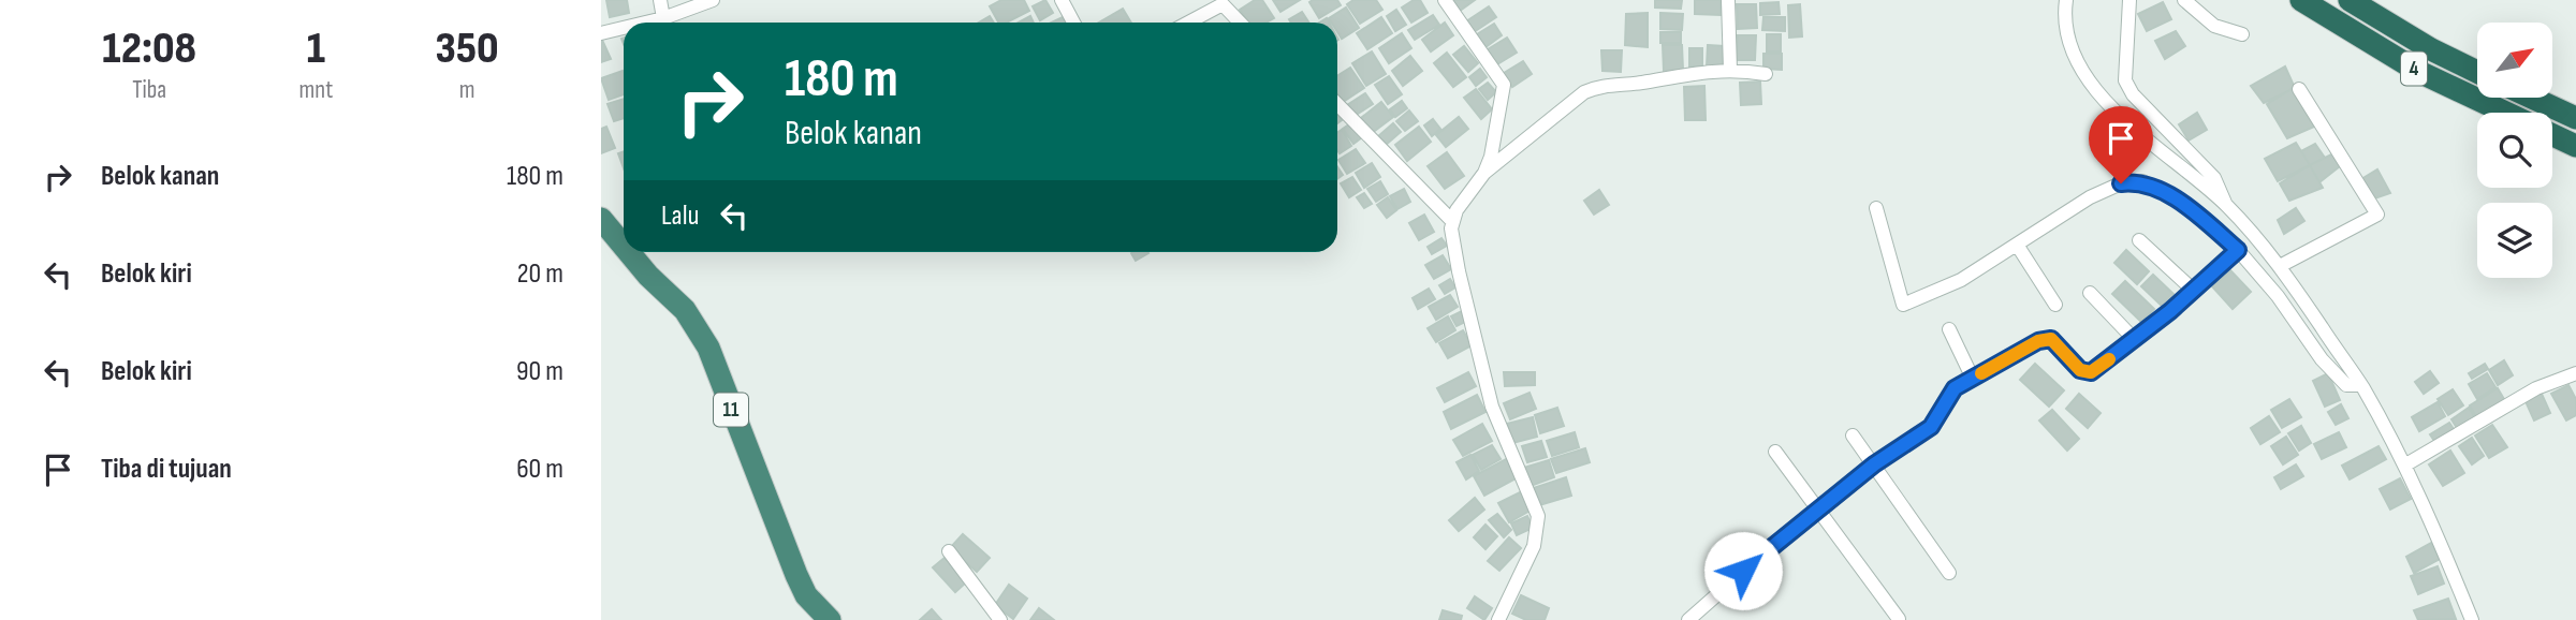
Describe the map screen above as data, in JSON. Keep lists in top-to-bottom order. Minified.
{"streets":{"highway":["4","11"]},"north":"top right","page":{"eta":["12:08","Tiba","1","mnt","350","m"],"turn":["180 m","Belok kanan"],"list":[{"name":"Belok kanan","value":"180 m"},{"name":"Belok kiri","value":"20 m"},{"name":"Belok kiri","value":"90 m"},{"name":"Tiba di tujuan","value":"60 m"}],"then":"Lalu"}}
